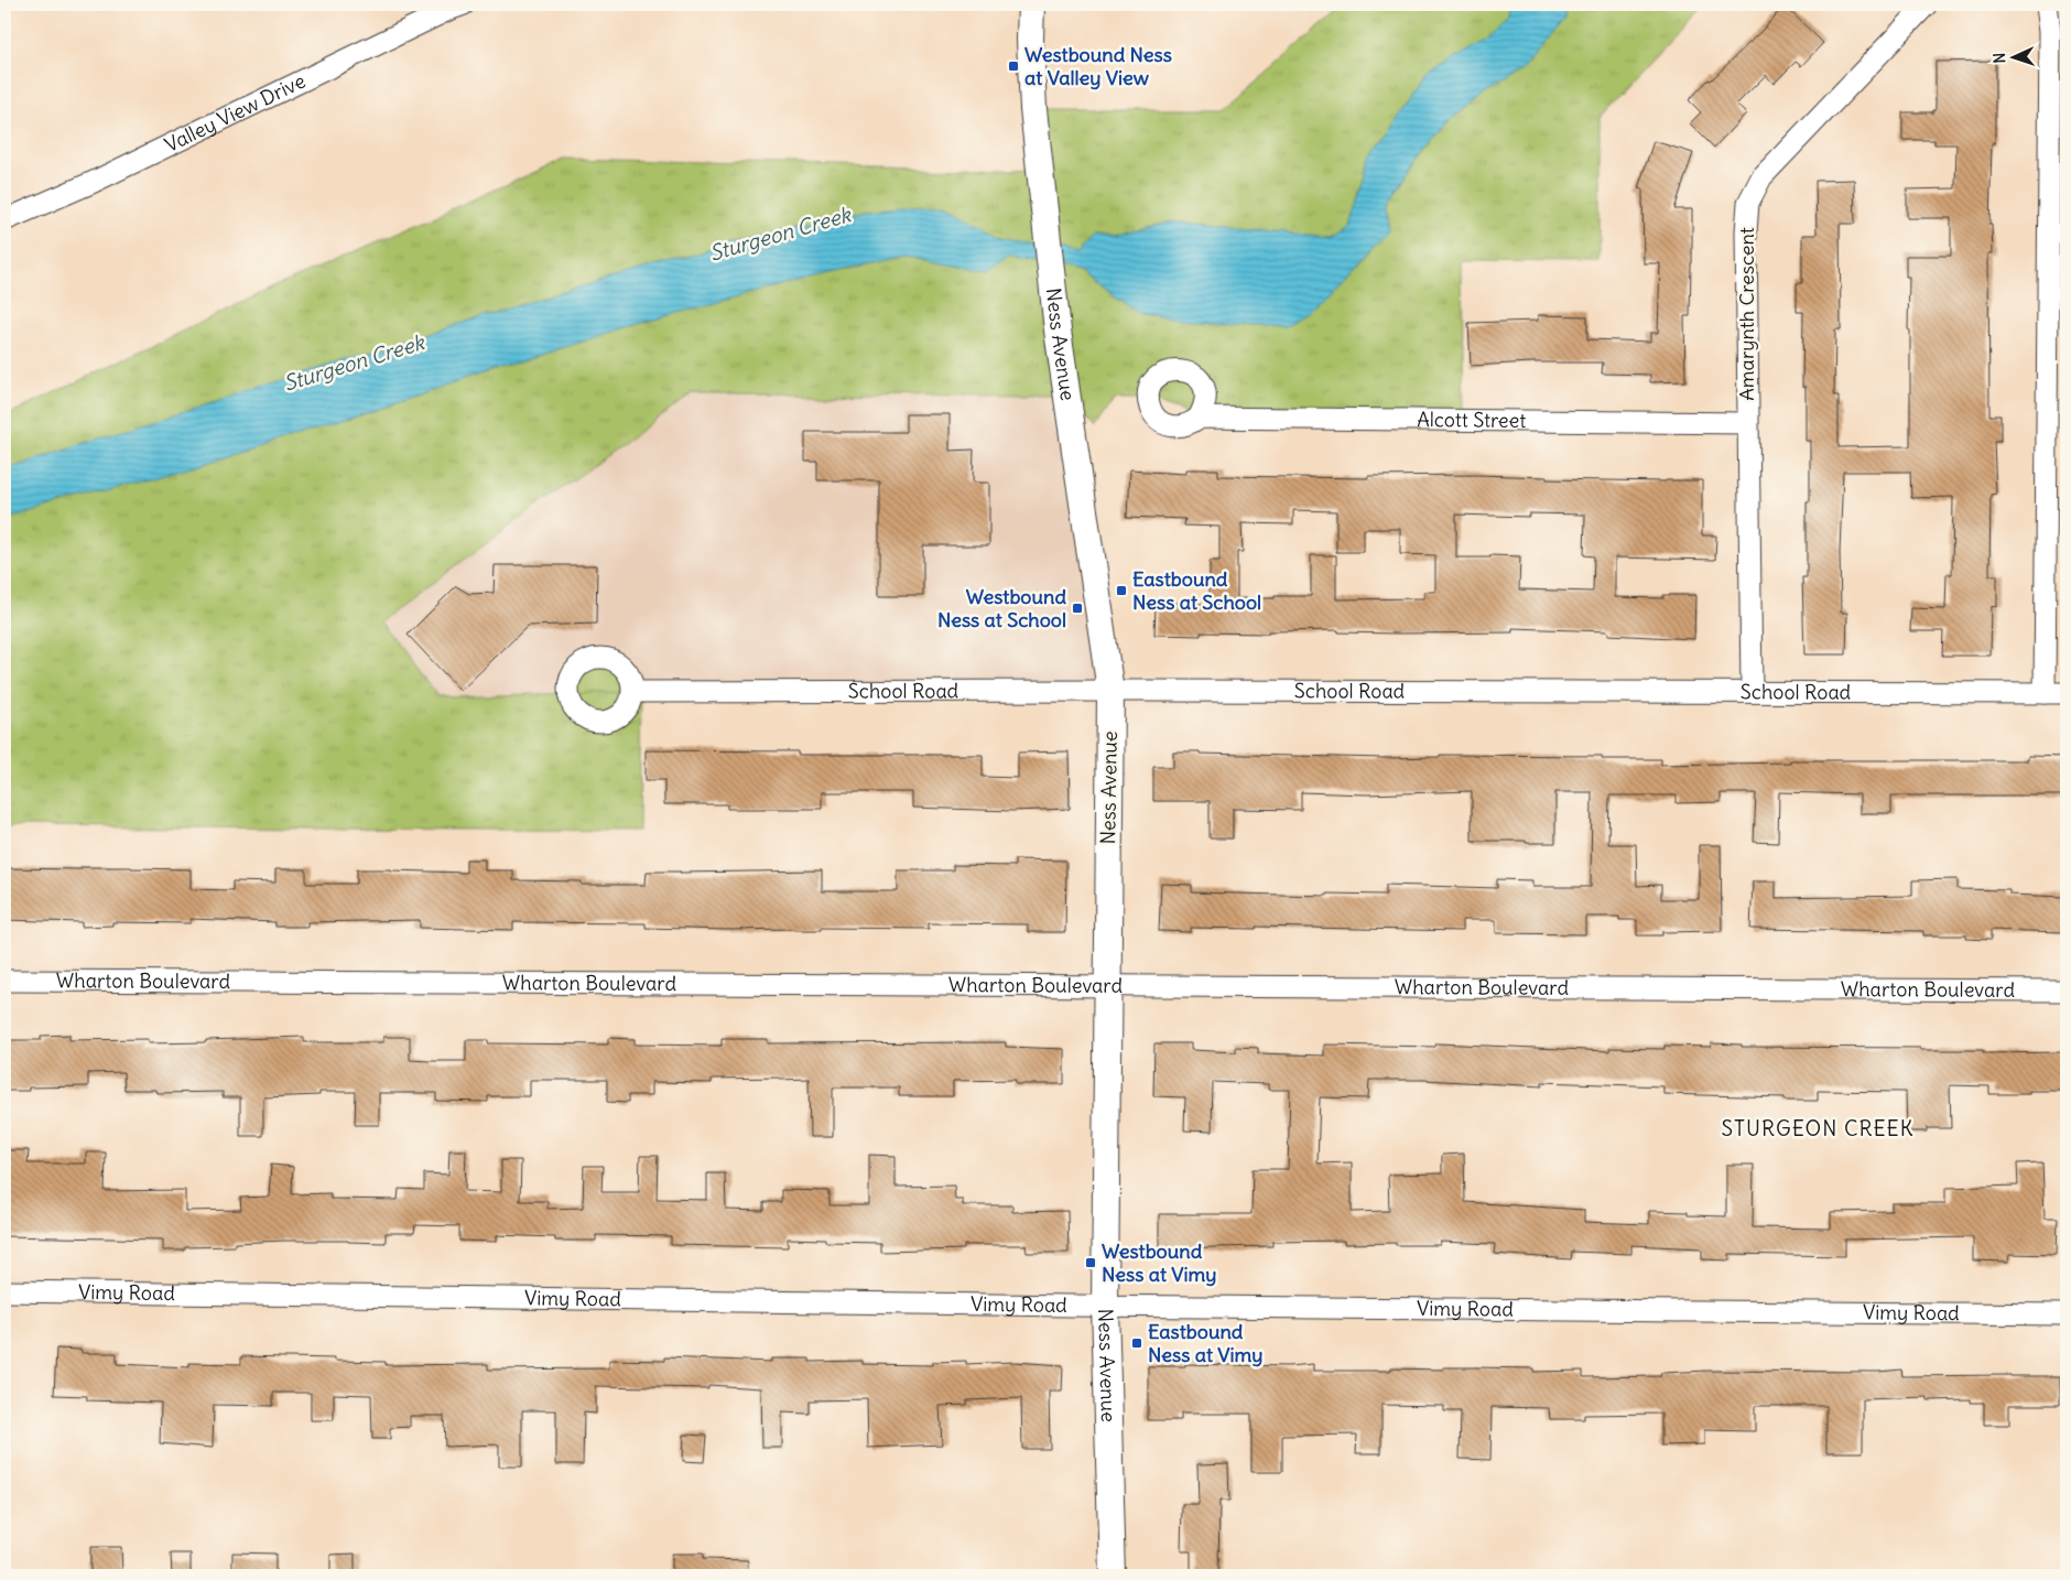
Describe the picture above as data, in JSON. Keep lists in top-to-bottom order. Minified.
{"streets":{"street":["Valley View Drive","Amarynth Crescent","Ness Avenue","Alcott Street","School Road","Wharton Boulevard","Vimy Road"]},"crossings":[["Amarynth Crescent","Alcott Street"],["Amarynth Crescent","School Road"],["Ness Avenue","School Road"],["Ness Avenue","Wharton Boulevard"],["Ness Avenue","Vimy Road"]],"districts":["STURGEON CREEK"],"water":["Sturgeon Creek"],"places":{"transit":["Westbound Ness at Valley View","Eastbound Ness at School","Westbound Ness at School","Westbound Ness at Vimy","Eastbound Ness at Vimy"]},"north":"left"}
